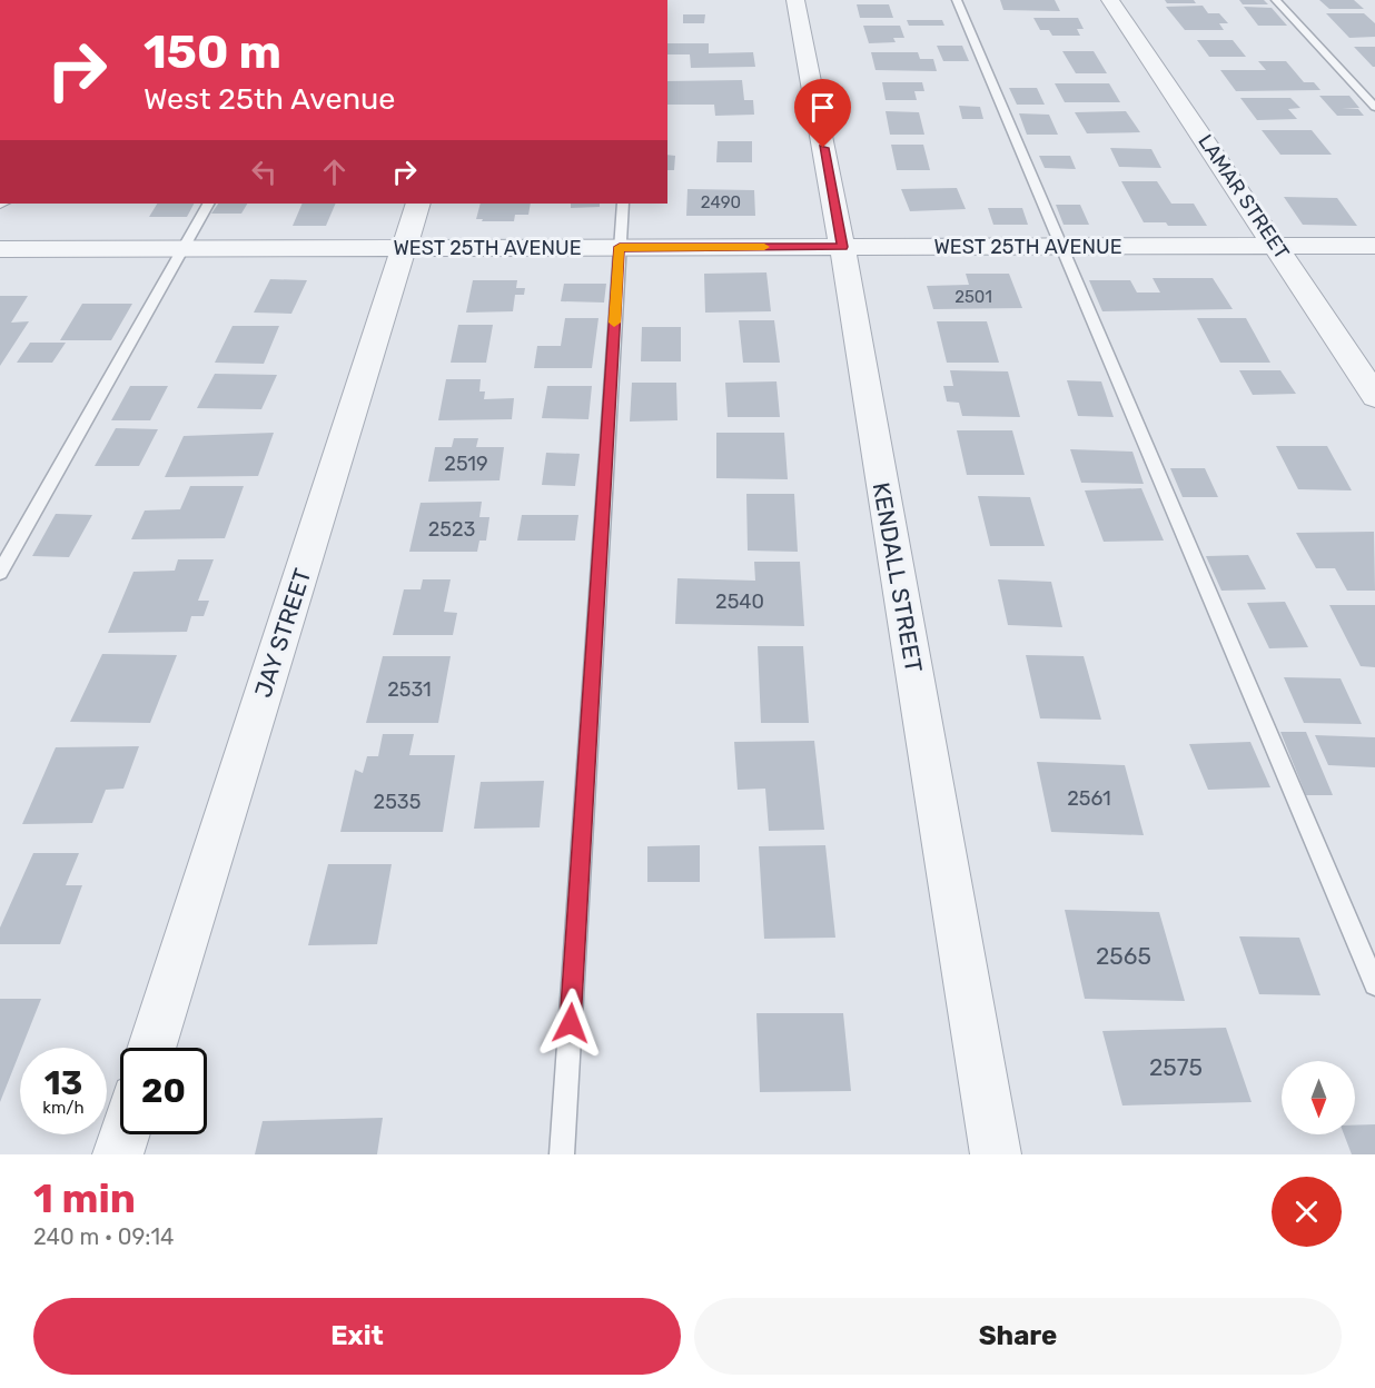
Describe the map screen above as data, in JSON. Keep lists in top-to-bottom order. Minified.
{"streets":{"street":["LAMAR STREET","WEST 25TH AVENUE","KENDALL STREET","JAY STREET"]},"crossings":[["LAMAR STREET","WEST 25TH AVENUE"],["WEST 25TH AVENUE","KENDALL STREET"],["WEST 25TH AVENUE","JAY STREET"]],"house_numbers":["2490","2501","2519","2523","2540","2531","2561","2535","2565","2575"],"north":"bottom","page":{"turn":["150 m","West 25th Avenue"],"speed":"13 km/h","limit":"20","heading":["1 min","240 m · 09:14"],"buttons":["Exit","Share"]}}
